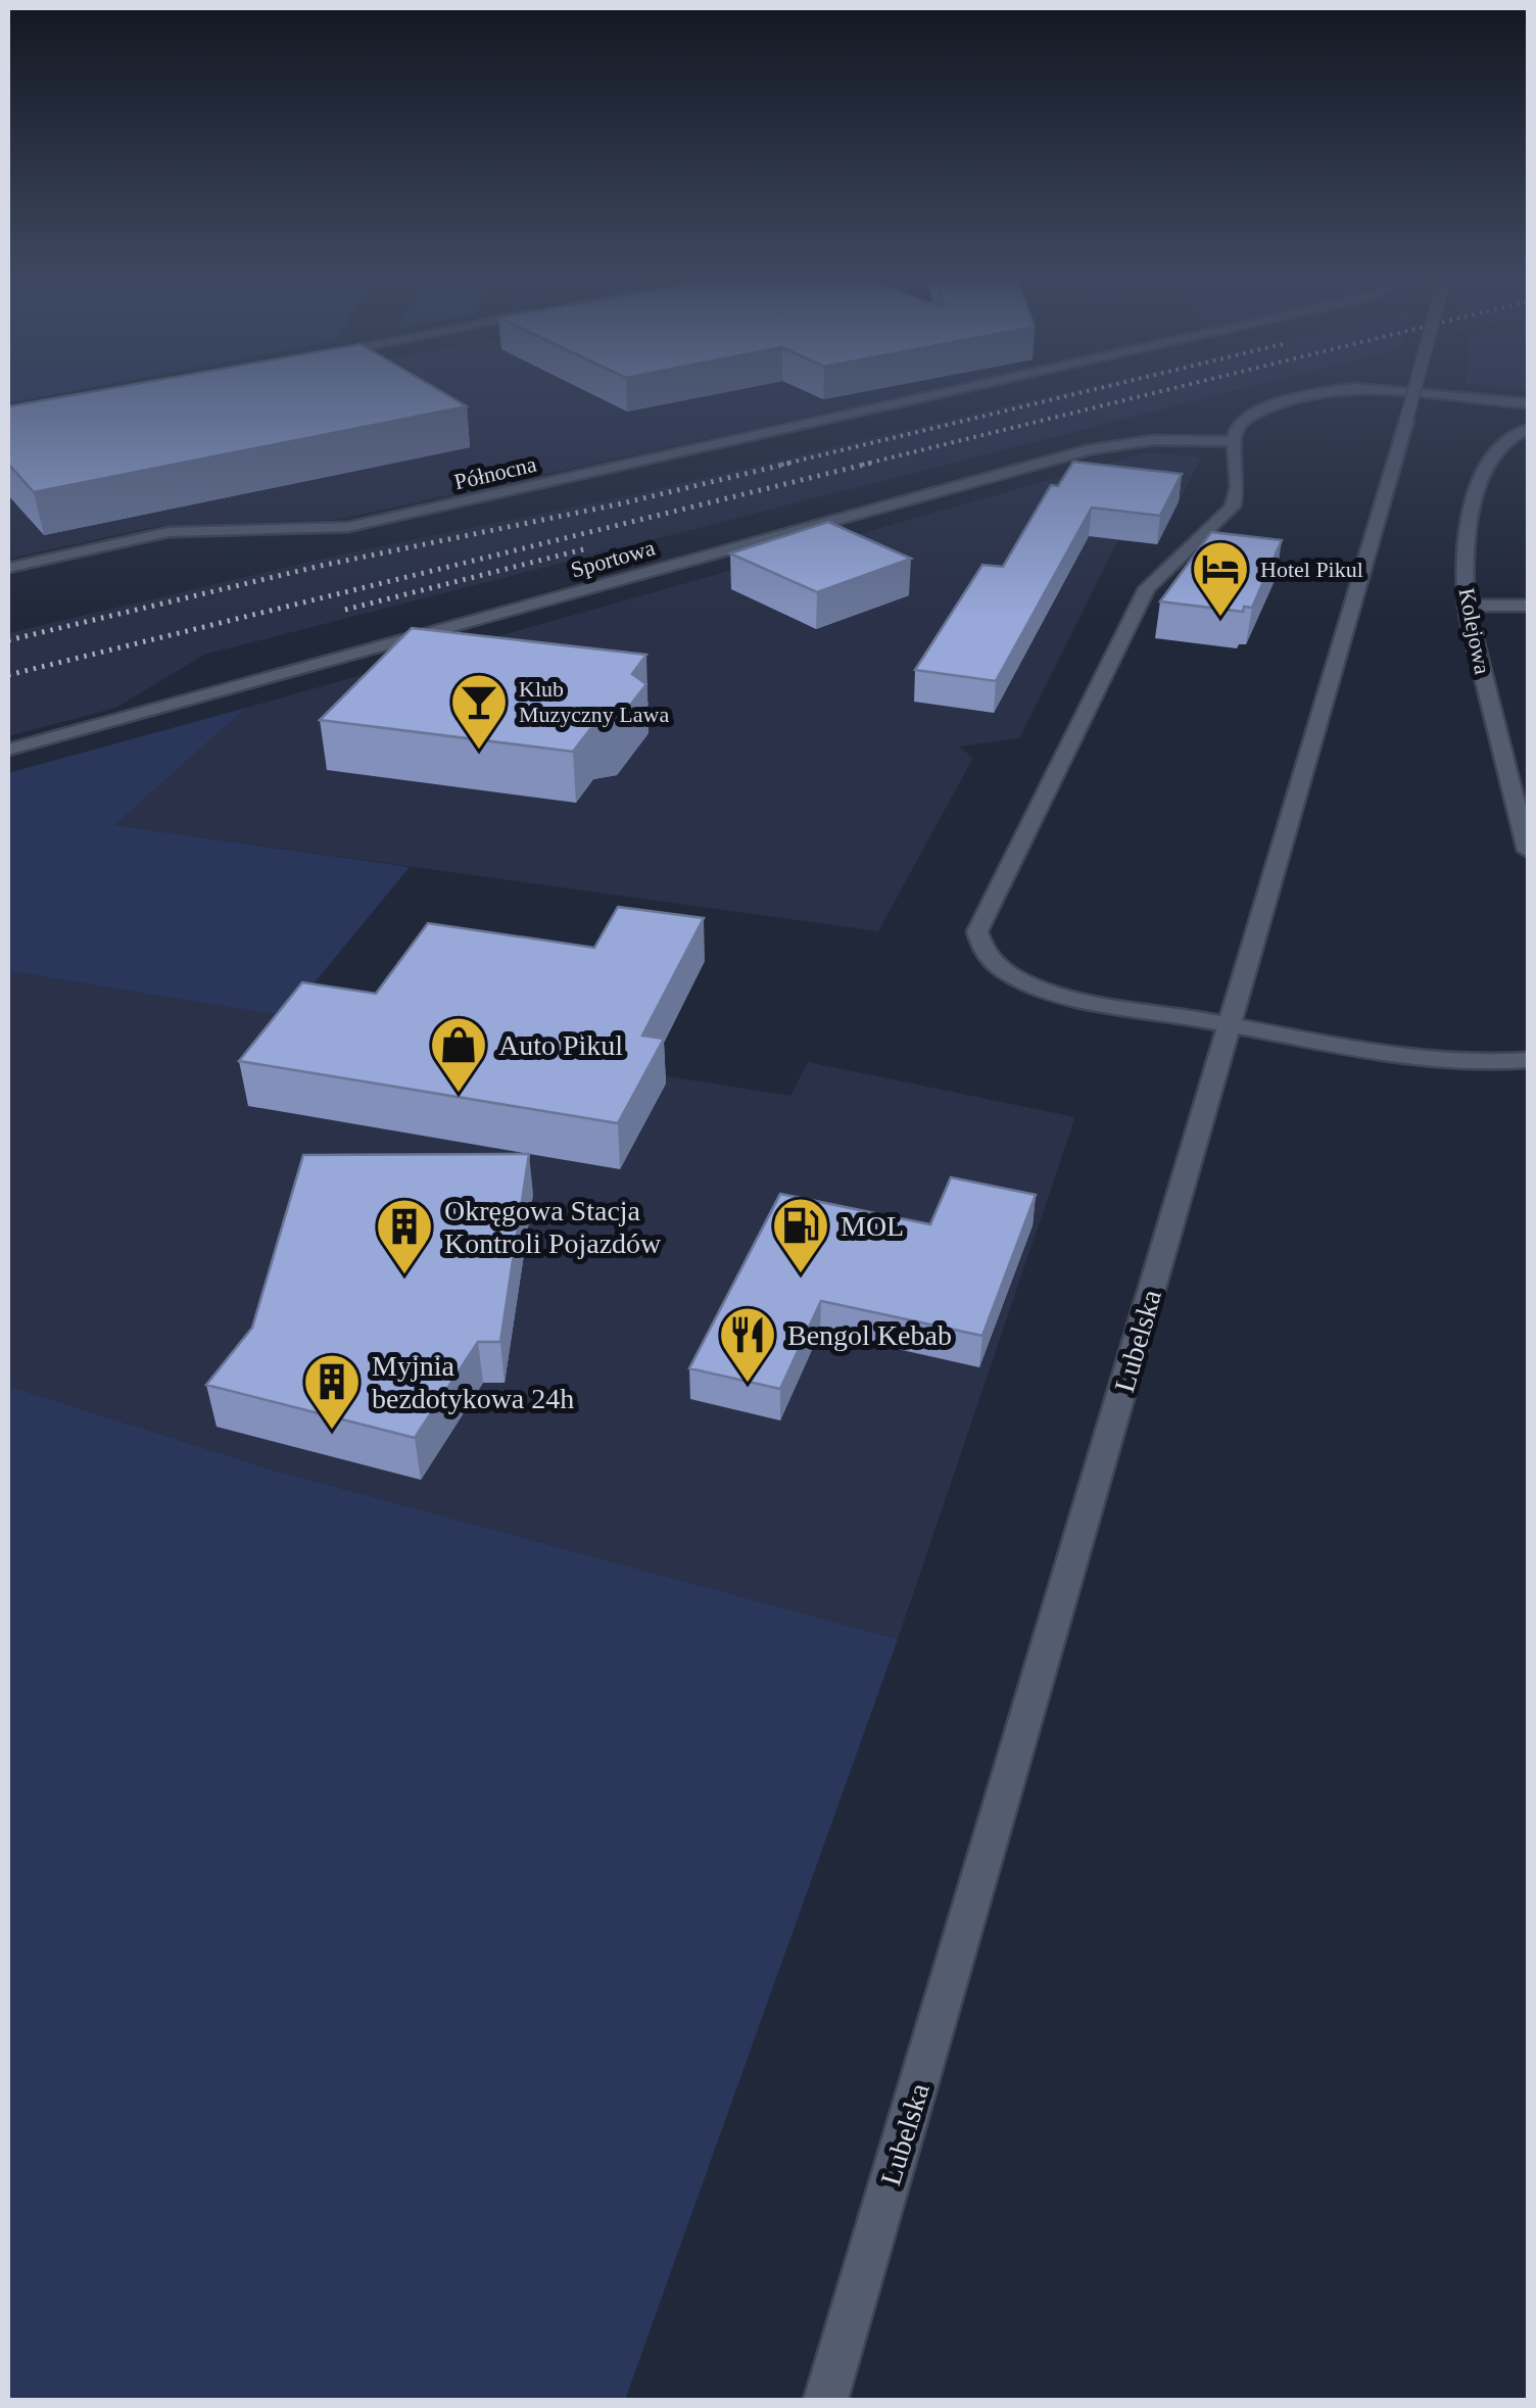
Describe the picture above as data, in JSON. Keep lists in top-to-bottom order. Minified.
{"streets":{"street":["Północna","Sportowa","Kolejowa","Lubelska"]},"places":{"hotel":["Hotel Pikul"],"bar":["Klub Muzyczny Lawa"],"shop":["Auto Pikul"],"fuel station":["MOL"],"building":["Okręgowa Stacja Kontroli Pojazdów","Myjnia bezdotykowa 24h"],"restaurant":["Bengol Kebab"]}}
